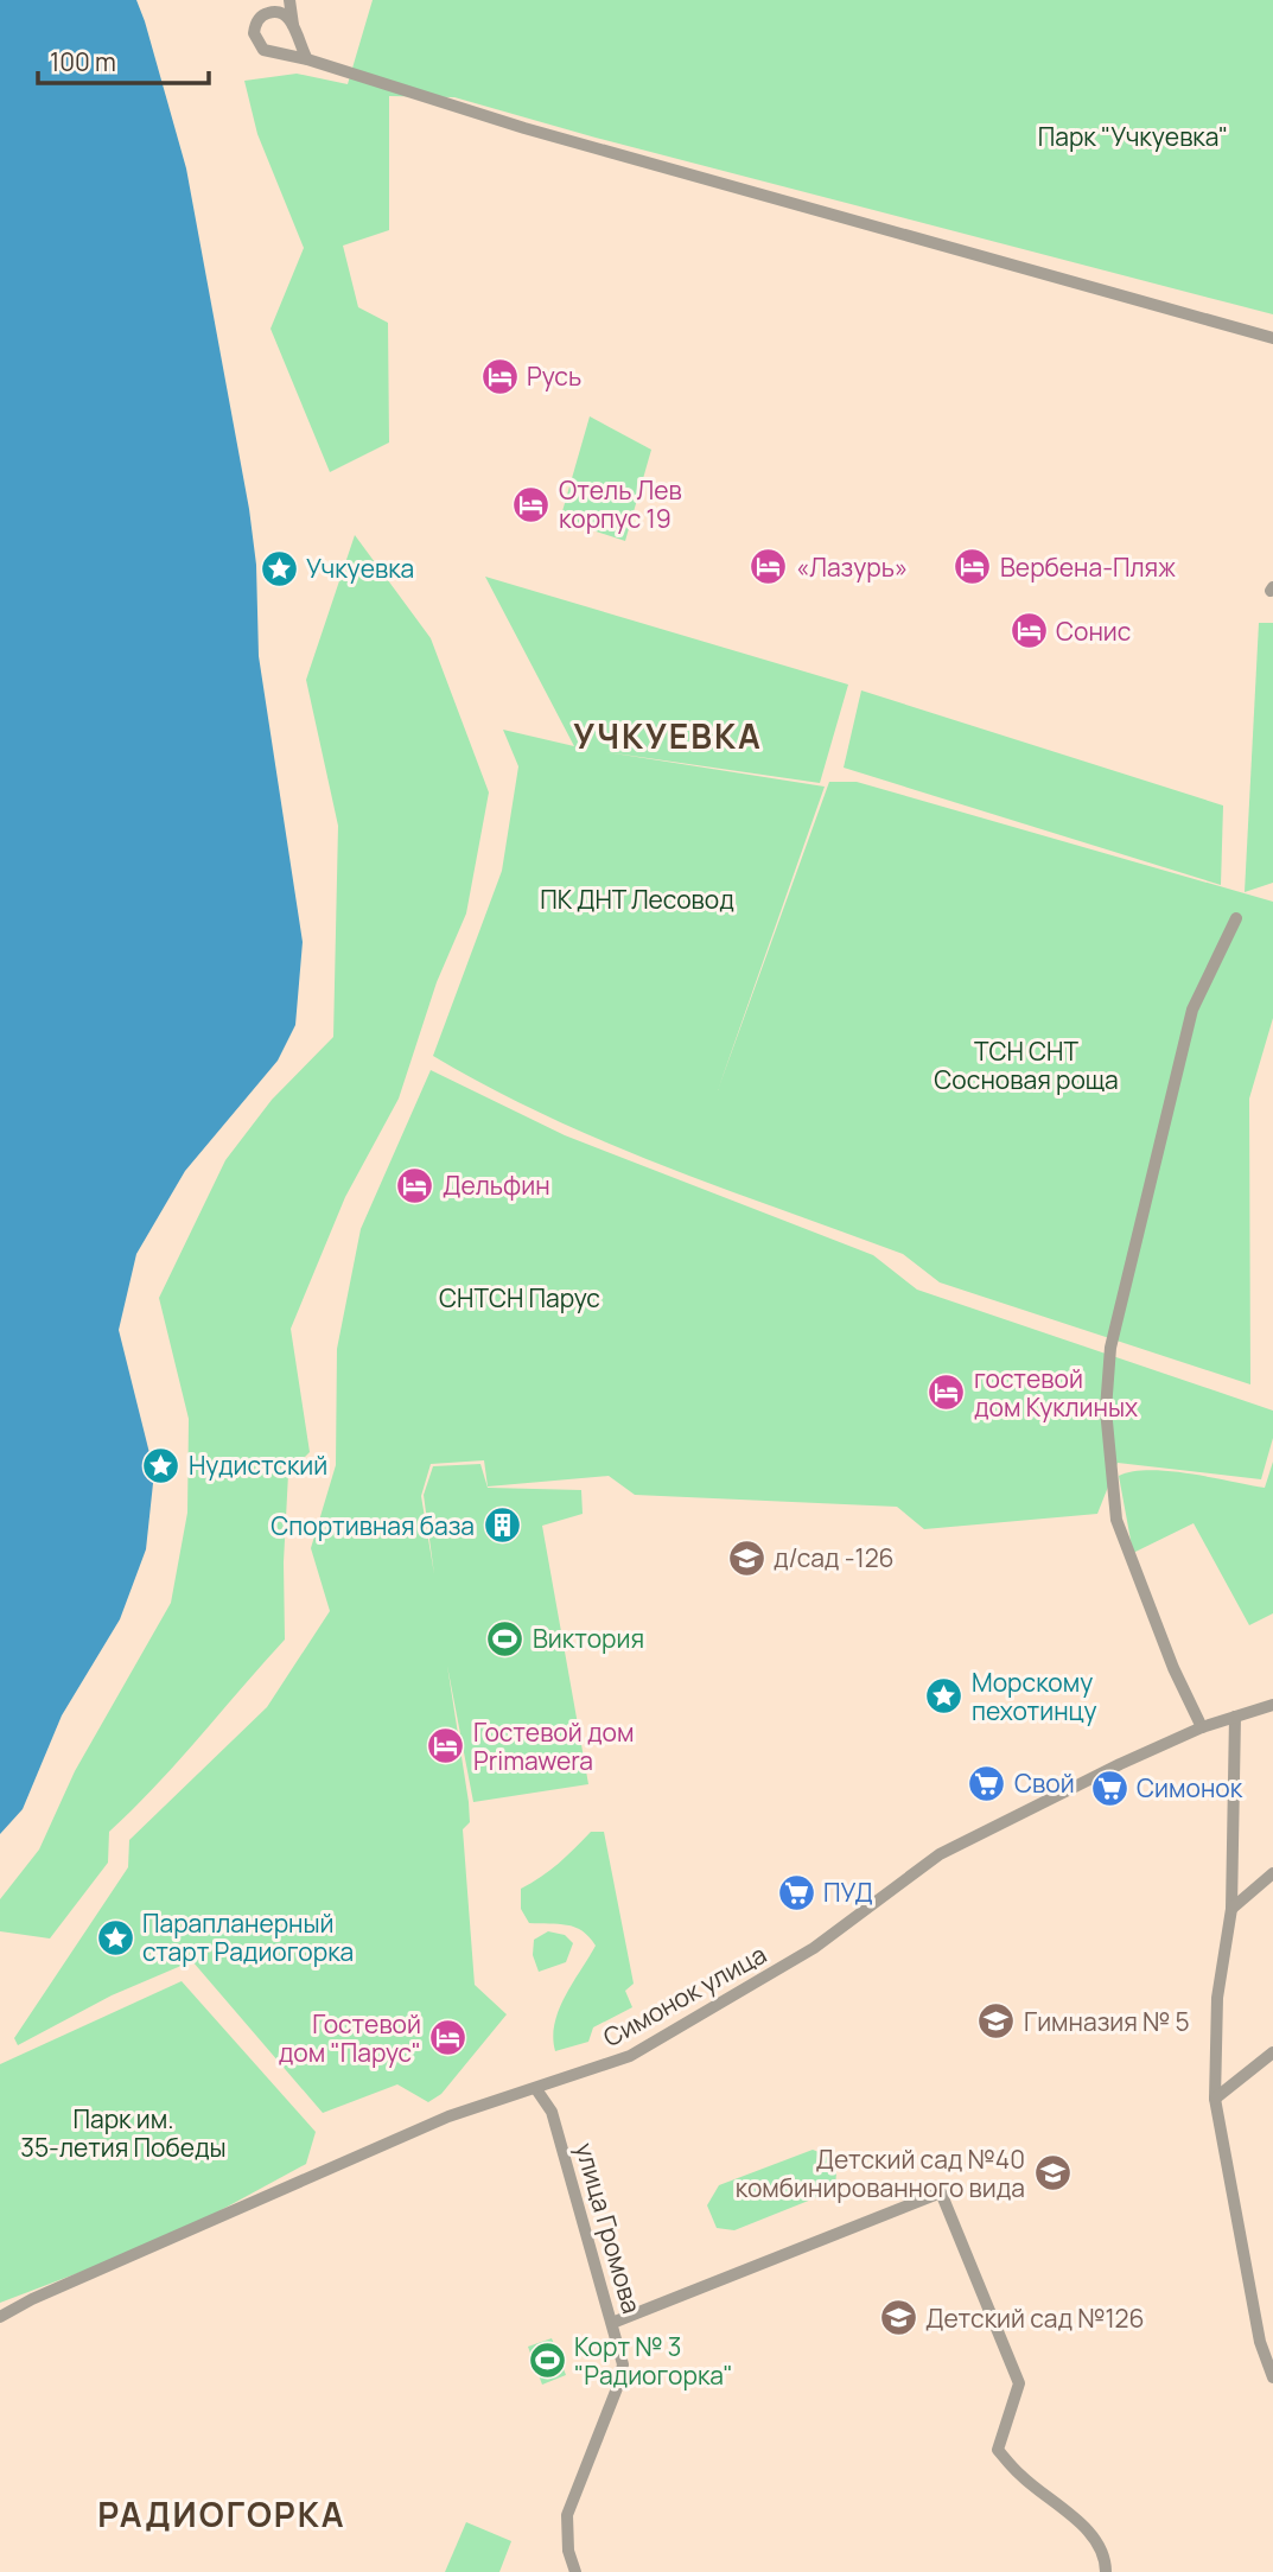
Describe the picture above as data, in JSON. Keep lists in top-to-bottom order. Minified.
{"streets":{"street":["Симонок улица","улица Громова"]},"crossings":[["Симонок улица","улица Громова"]],"districts":["УЧКУЕВКА","РАДИОГОРКА"],"parks":["Парк \"Учкуевка\"","ПК ДНТ Лесовод","ТСН СНТ Сосновая роща","СНТСН Парус","Парк им. 35-летия Победы"],"places":{"hotel":["Русь","Отель Лев корпус 19","«Лазурь»","Вербена-Пляж","Сонис","Дельфин","гостевой дом Куклиных","Гостевой дом Primawera","Гостевой дом \"Парус\""],"place":["Учкуевка","Нудистский","Морскому пехотинцу","Парапланерный старт Радиогорка"],"building":["Спортивная база"],"school or university":["д/сад -126","Гимназия № 5","Детский сад №40 комбинированного вида","Детский сад №126"],"sports":["Виктория","Корт № 3 \"Радиогорка\""],"supermarket":["Свой","Симонок","ПУД"]},"scale_bar":"100 m"}
